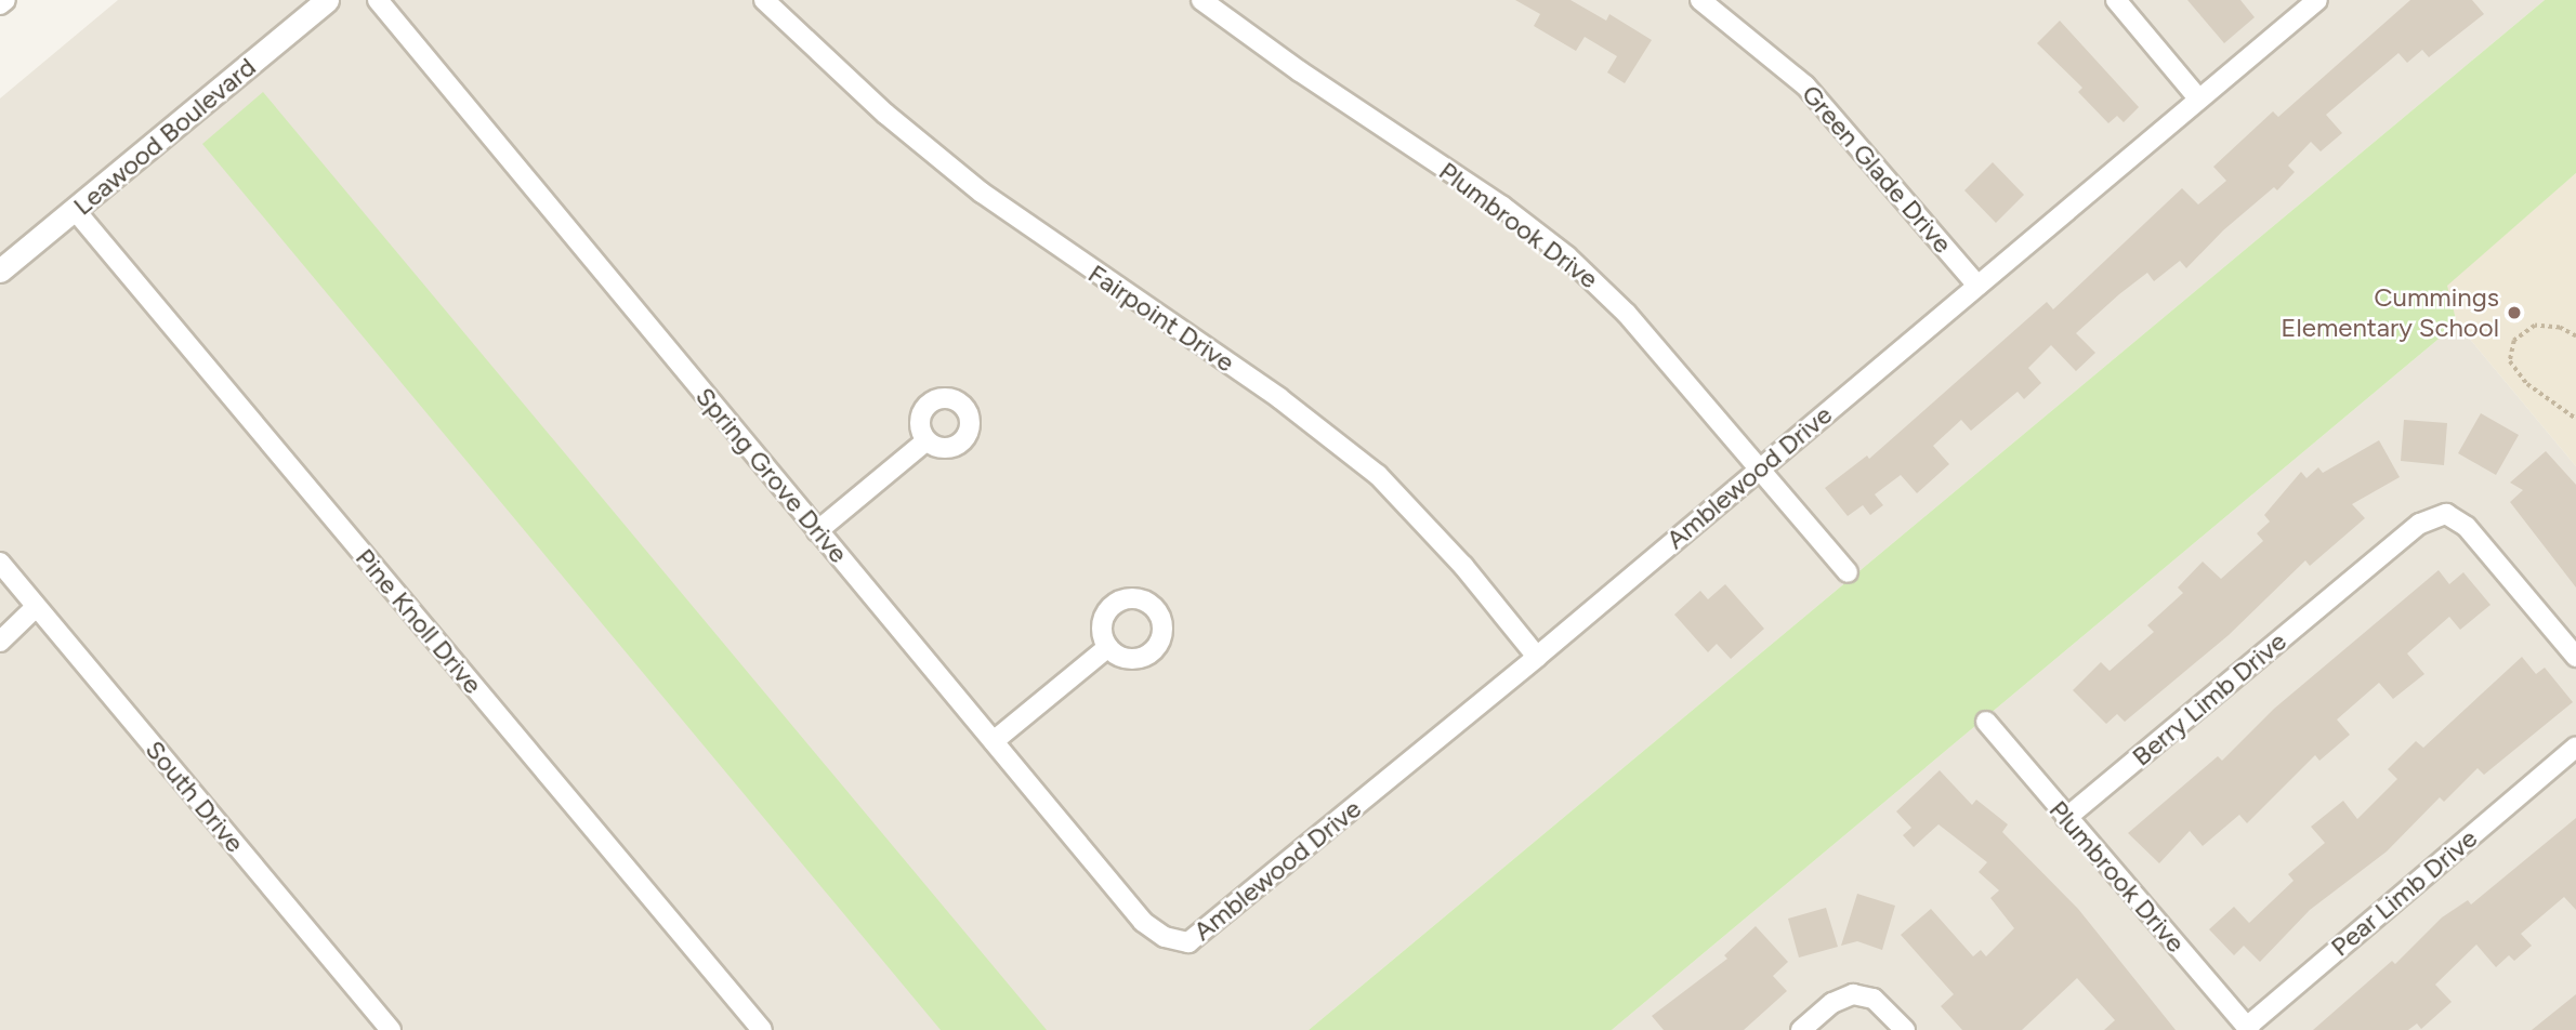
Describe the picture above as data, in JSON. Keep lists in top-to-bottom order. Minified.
{"streets":{"street":["Leawood Boulevard","Green Glade Drive","Plumbrook Drive","Fairpoint Drive","Spring Grove Drive","Amblewood Drive","Pine Knoll Drive","Berry Limb Drive","South Drive","Pear Limb Drive"]},"crossings":[["Leawood Boulevard","Pine Knoll Drive"],["Green Glade Drive","Amblewood Drive"],["Plumbrook Drive","Amblewood Drive"],["Plumbrook Drive","Berry Limb Drive"],["Plumbrook Drive","Pear Limb Drive"],["Fairpoint Drive","Amblewood Drive"],["Spring Grove Drive","Amblewood Drive"]],"places":["Cummings Elementary School"]}
